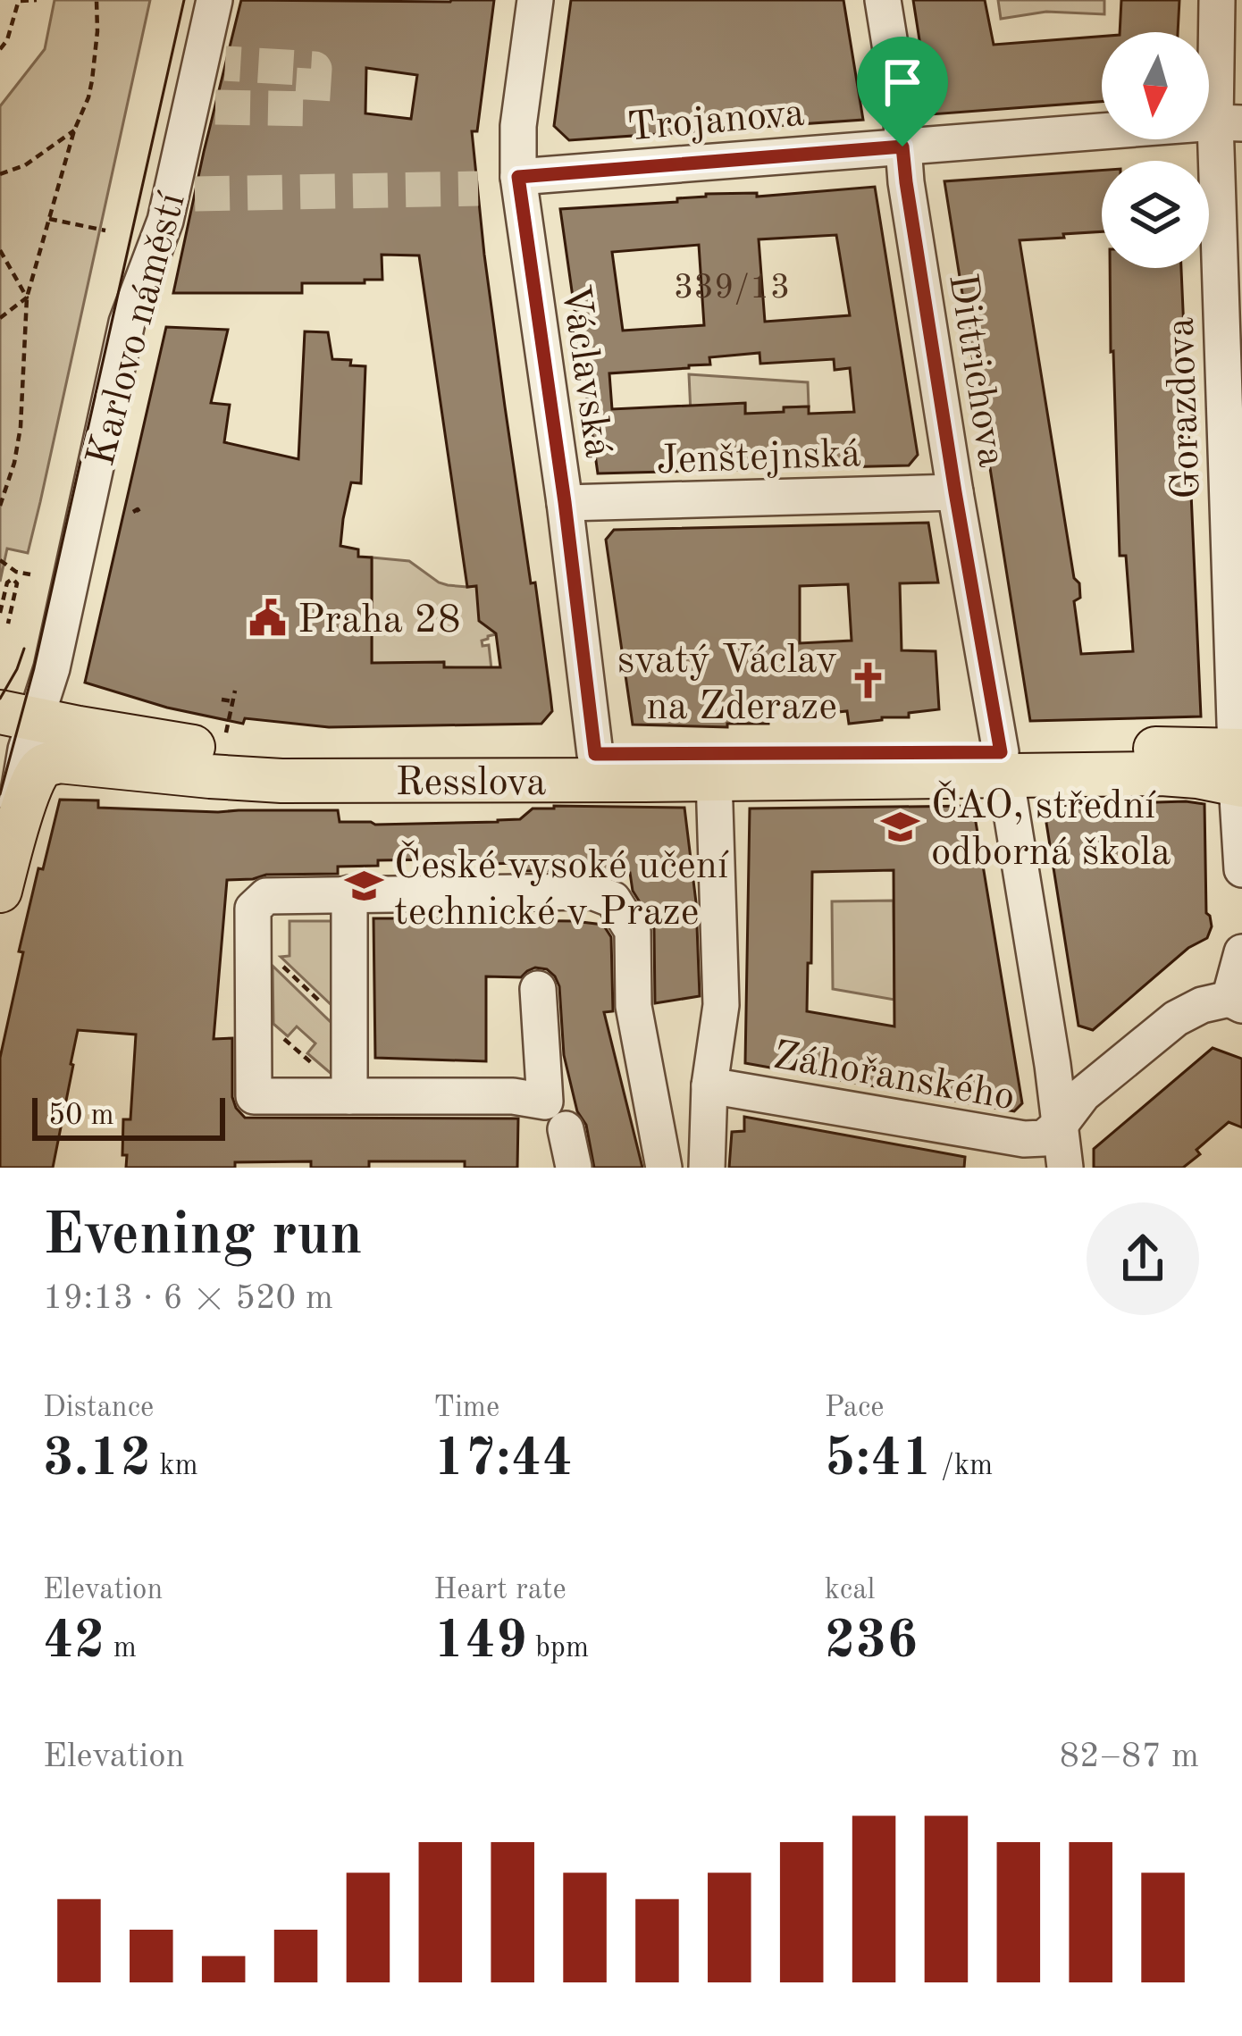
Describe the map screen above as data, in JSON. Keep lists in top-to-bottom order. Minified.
{"streets":{"main road":["Karlovo náměstí","Resslova"],"street":["Trojanova","Dittrichova","Václavská","Gorazdova","Jenštejnská","Záhořanského"]},"crossings":[["Trojanova","Dittrichova"],["Trojanova","Václavská"],["Trojanova","Gorazdova"],["Karlovo náměstí","Resslova"],["Dittrichova","Jenštejnská"],["Dittrichova","Resslova"],["Dittrichova","Záhořanského"],["Václavská","Jenštejnská"],["Václavská","Resslova"],["Gorazdova","Resslova"]],"places":{"public building":["Praha 28"],"church":["svatý Václav na Zderaze"],"school or university":["ČAO, střední odborná škola","České vysoké učení technické v Praze"]},"house_numbers":["339/13"],"scale_bar":"50 m","north":"bottom","page":{"scale":"50 m","heading":["Evening run","19:13 · 6 × 520 m"],"stats":[["Distance","3.12 km"],["Time","17:44"],["Pace","5:41 /km"],["Elevation","42 m"],["Heart rate","149 bpm"],["kcal","236"]],"chart":["Elevation","82–87 m"]}}
